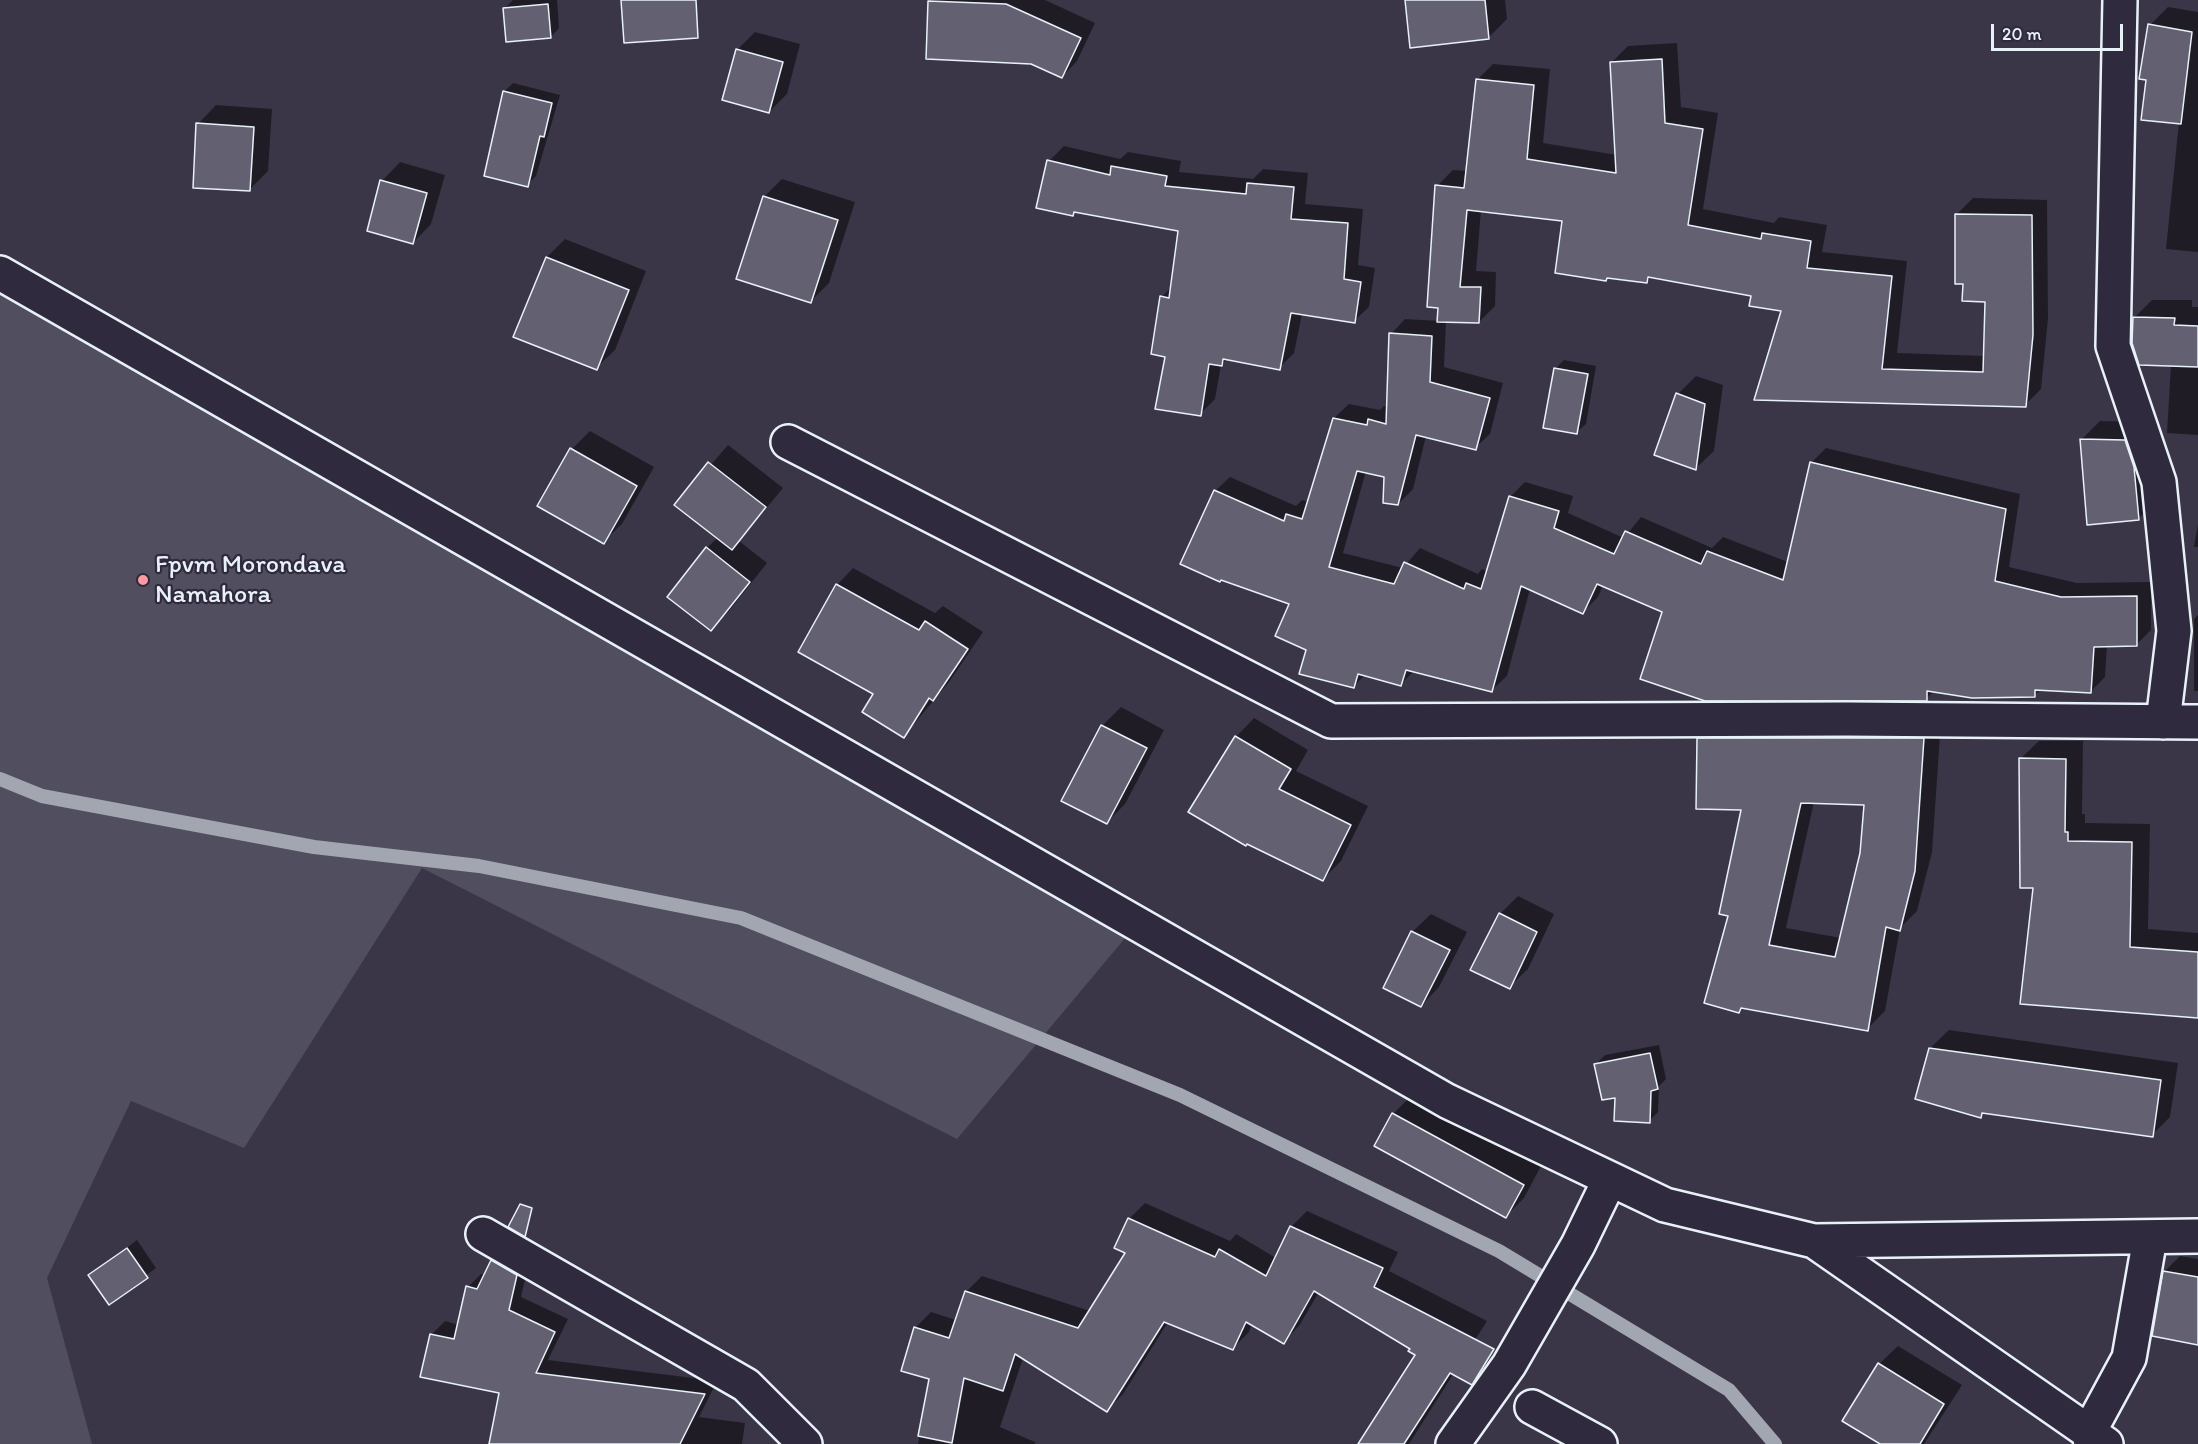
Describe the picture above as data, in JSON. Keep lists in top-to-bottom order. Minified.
{"places":["Fpvm Morondava Namahora"],"scale_bar":"20 m"}
